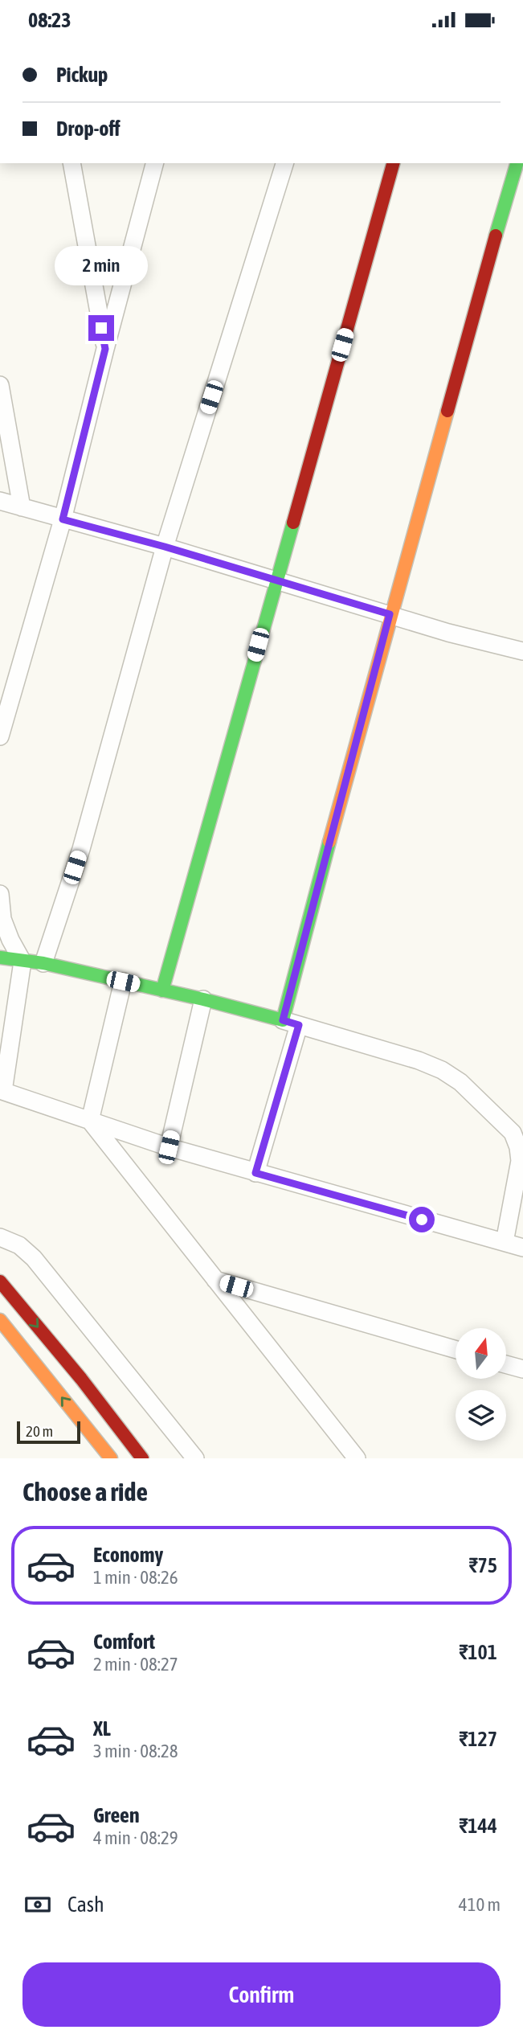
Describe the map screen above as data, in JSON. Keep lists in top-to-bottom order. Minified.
{"scale_bar":"20 m","north":"top","page":{"status":"08:23","banner":["Pickup","Drop-off"],"bubble":"2 min","scale":"20 m","heading":"Choose a ride","list":[{"name":"Economy","note":"1 min · 08:26","value":"₹75"},{"name":"Comfort","note":"2 min · 08:27","value":"₹101"},{"name":"XL","note":"3 min · 08:28","value":"₹127"},{"name":"Green","note":"4 min · 08:29","value":"₹144"}],"pay":["Cash","410 m"],"buttons":"Confirm"}}
